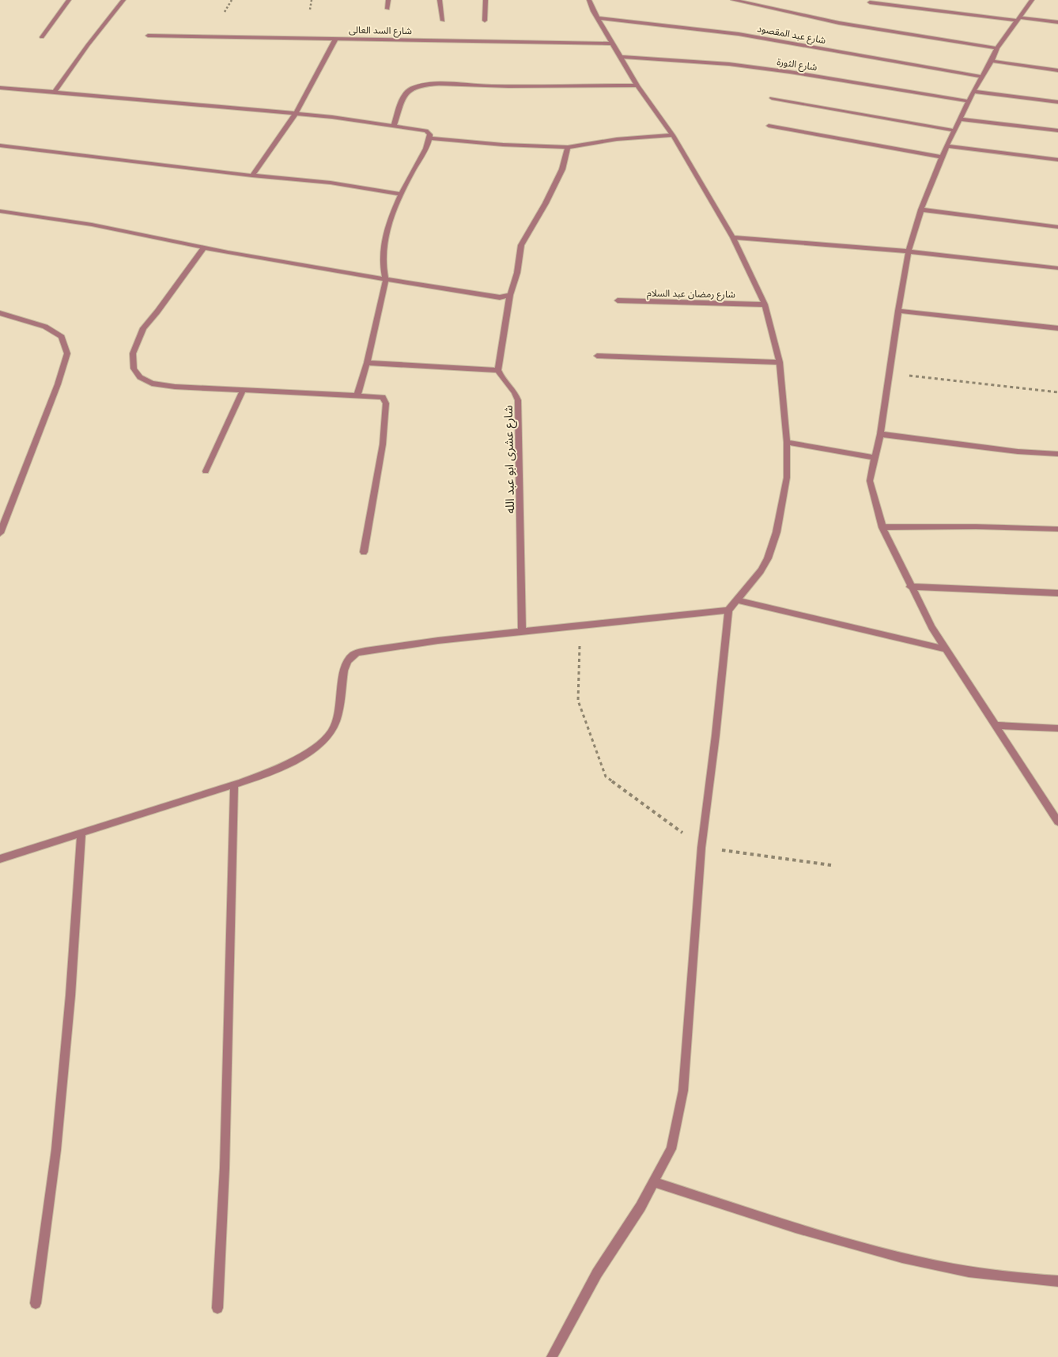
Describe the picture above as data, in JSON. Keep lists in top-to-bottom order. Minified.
{"streets":{"street":["شارع السد العالى","شارع عبد المقصود","شارع الثورة","شارع رمضان عبد السلام","شارع عشرى ابو عبد الله"]}}
